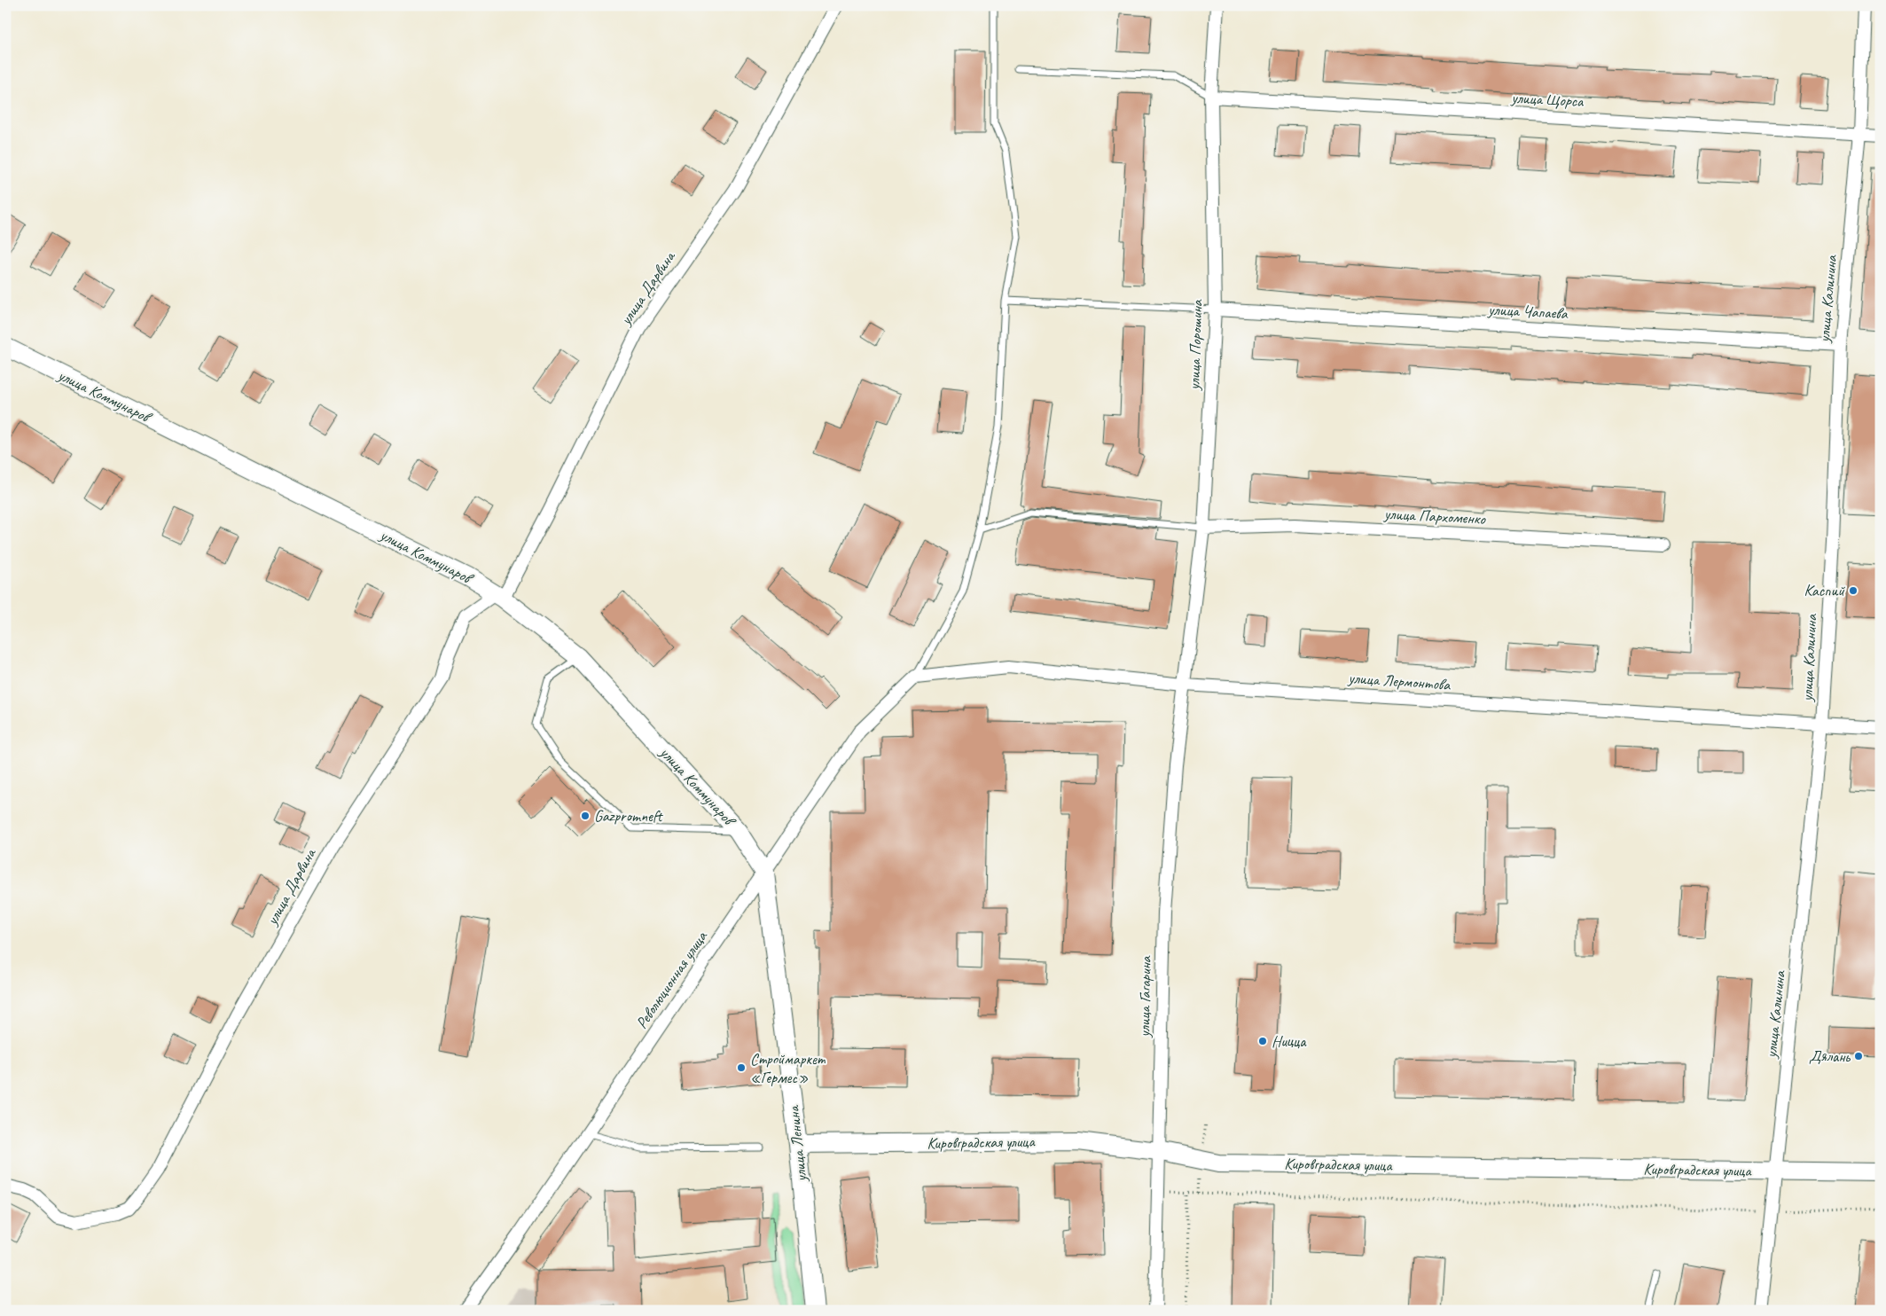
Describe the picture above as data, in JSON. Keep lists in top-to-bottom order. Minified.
{"streets":{"main road":["улица Коммунаров","Кировградская улица","улица Ленина"],"street":["улица Щорса","улица Дарвина","улица Калинина","улица Чапаева","улица Порошина","улица Пархоменко","улица Лермонтова","Революционная улица","улица Гагарина"]},"crossings":[["улица Щорса","улица Калинина"],["улица Щорса","улица Порошина"],["улица Дарвина","улица Коммунаров"],["улица Калинина","улица Чапаева"],["улица Калинина","улица Лермонтова"],["улица Калинина","Кировградская улица"],["улица Чапаева","улица Порошина"],["улица Порошина","улица Пархоменко"],["улица Порошина","улица Лермонтова"],["улица Порошина","улица Гагарина"],["улица Коммунаров","Революционная улица"],["улица Коммунаров","улица Ленина"],["улица Лермонтова","Революционная улица"],["улица Лермонтова","улица Гагарина"],["Революционная улица","улица Ленина"],["улица Гагарина","Кировградская улица"],["Кировградская улица","улица Ленина"]],"places":["Каспий","Gazpromneft","Ницца","Дялань","Строймаркет «Гермес»"]}
